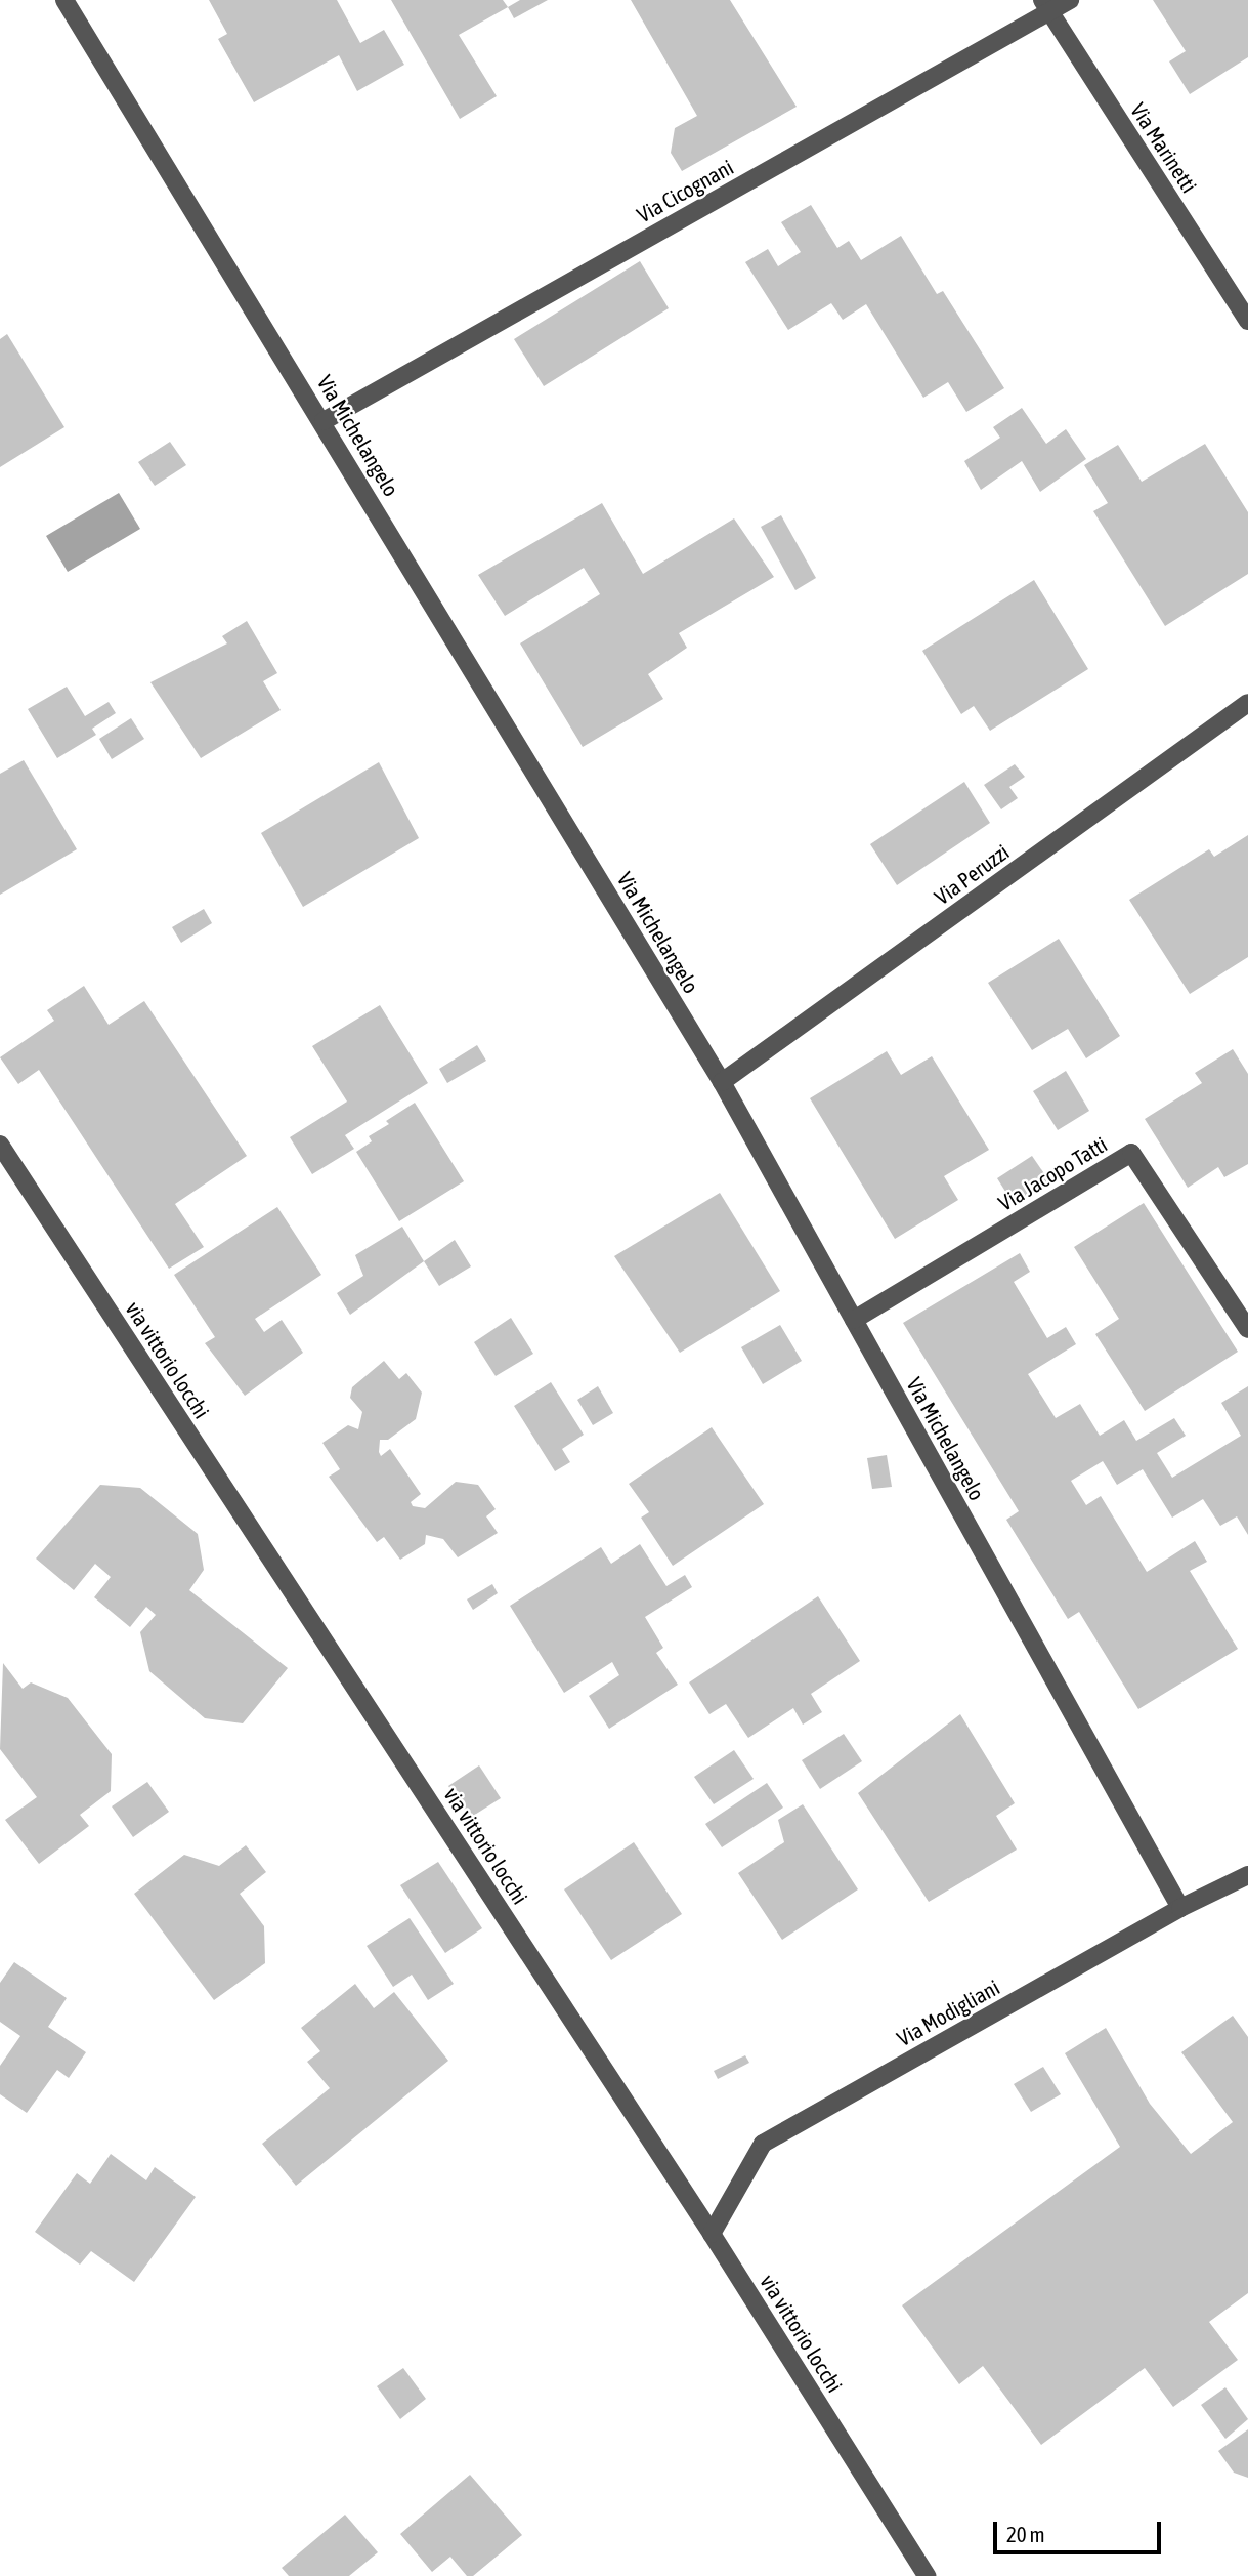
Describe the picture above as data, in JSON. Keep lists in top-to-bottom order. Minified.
{"streets":{"street":["Via Marinetti","Via Cicognani","Via Michelangelo","Via Peruzzi","Via Jacopo Tatti","via vittorio locchi","Via Modigliani"]},"crossings":[["Via Marinetti","Via Cicognani"],["Via Cicognani","Via Michelangelo"],["Via Michelangelo","Via Peruzzi"],["Via Michelangelo","Via Jacopo Tatti"],["Via Michelangelo","Via Modigliani"],["via vittorio locchi","Via Modigliani"]],"scale_bar":"20 m"}
